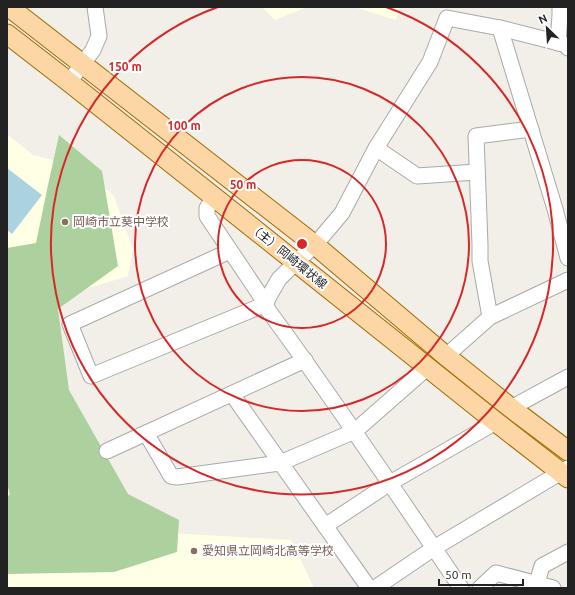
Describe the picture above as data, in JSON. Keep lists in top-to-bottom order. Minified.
{"streets":{"main road":["（主）岡崎環状線"]},"places":["岡崎市立葵中学校","愛知県立岡崎北高等学校"],"scale_bar":"50 m","north":"top left","rings":["150 m","100 m","50 m"]}
